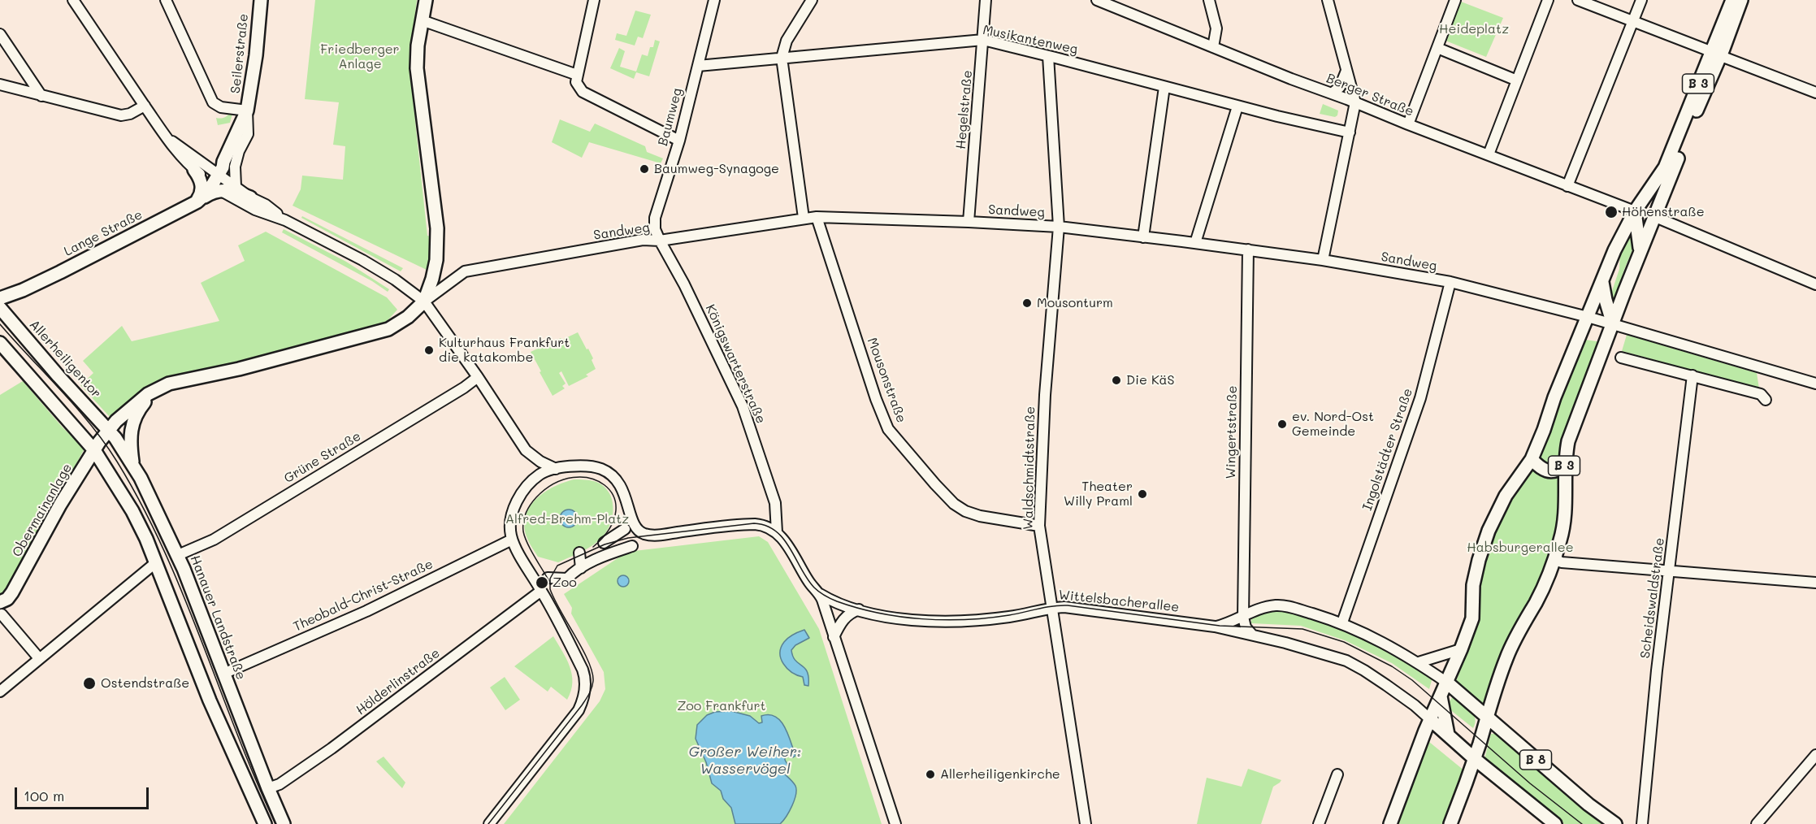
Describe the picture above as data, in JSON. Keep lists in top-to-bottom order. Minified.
{"streets":{"main road":["Seilerstraße","B 3","Lange Straße","Allerheiligentor","Obermainanlage","Wittelsbacherallee","Hanauer Landstraße","B 8"],"street":["Musikantenweg","Berger Straße","Hegelstraße","Baumweg","Sandweg","Königswarterstraße","Mousonstraße","Wingertstraße","Ingolstädter Straße","Grüne Straße","Waldschmidtstraße","Theobald-Christ-Straße","Scheidswaldstraße","Hölderlinstraße"]},"crossings":[["Musikantenweg","Hegelstraße"],["Musikantenweg","Baumweg"],["Musikantenweg","Waldschmidtstraße"],["Seilerstraße","Lange Straße"],["B 3","Berger Straße"],["B 3","Sandweg"],["B 3","Wittelsbacherallee"],["Hegelstraße","Sandweg"],["Baumweg","Sandweg"],["Baumweg","Königswarterstraße"],["Sandweg","Königswarterstraße"],["Sandweg","Mousonstraße"],["Sandweg","Wingertstraße"],["Sandweg","Ingolstädter Straße"],["Sandweg","Waldschmidtstraße"],["Allerheiligentor","Obermainanlage"],["Allerheiligentor","Hanauer Landstraße"],["Mousonstraße","Waldschmidtstraße"],["Wingertstraße","Wittelsbacherallee"],["Ingolstädter Straße","Wittelsbacherallee"],["Grüne Straße","Hanauer Landstraße"],["Waldschmidtstraße","Wittelsbacherallee"],["Obermainanlage","Hanauer Landstraße"],["Theobald-Christ-Straße","Hanauer Landstraße"],["Hanauer Landstraße","Hölderlinstraße"]],"water":["Großer Weiher: Wasservögel"],"parks":["Heideplatz","Friedberger Anlage","Alfred-Brehm-Platz","Habsburgerallee","Zoo Frankfurt"],"places":["Baumweg-Synagoge","Höhenstraße","Mousonturm","Kulturhaus Frankfurt die katakombe","Die KäS","ev. Nord-Ost Gemeinde","Theater Willy Praml","Zoo","Ostendstraße","Allerheiligenkirche"],"scale_bar":"100 m"}
